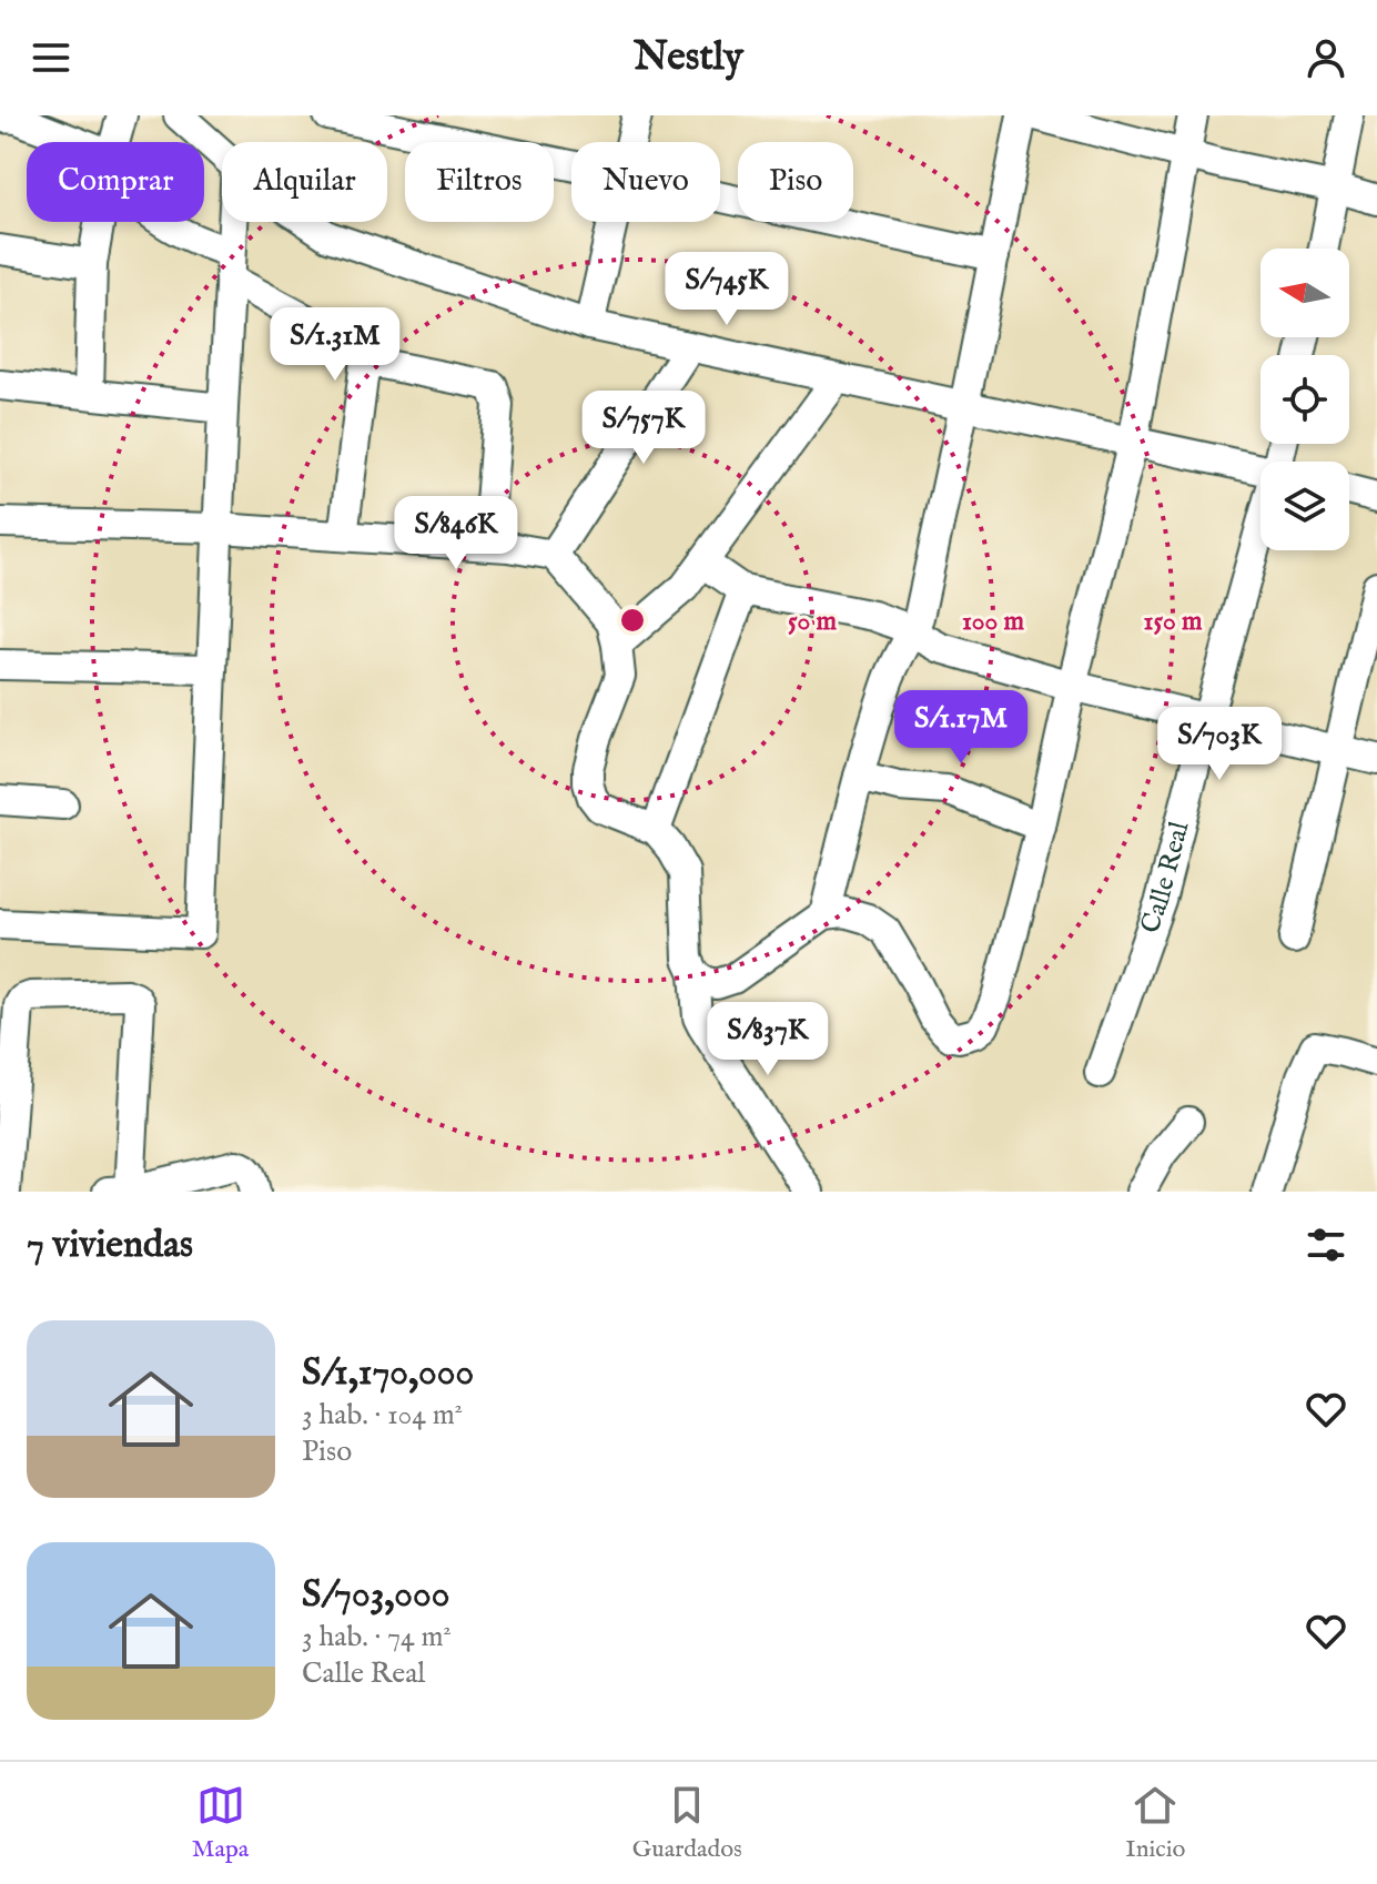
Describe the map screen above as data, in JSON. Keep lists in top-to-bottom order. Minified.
{"streets":{"street":["Calle Real"]},"north":"left","page":{"header":"Nestly","chip":["Comprar","Alquilar","Filtros","Nuevo","Piso"],"price":["S/745K","S/1.31M","S/757K","S/846K","S/1.17M","S/703K","S/837K"],"heading":"7 viviendas","list":[{"name":"S/1,170,000","note":"3 hab. · 104 m² · Piso"},{"name":"S/703,000","note":"3 hab. · 74 m² · Calle Real"}],"tabs":["Mapa","Guardados","Inicio"]},"rings":["50 m","100 m","150 m"]}
